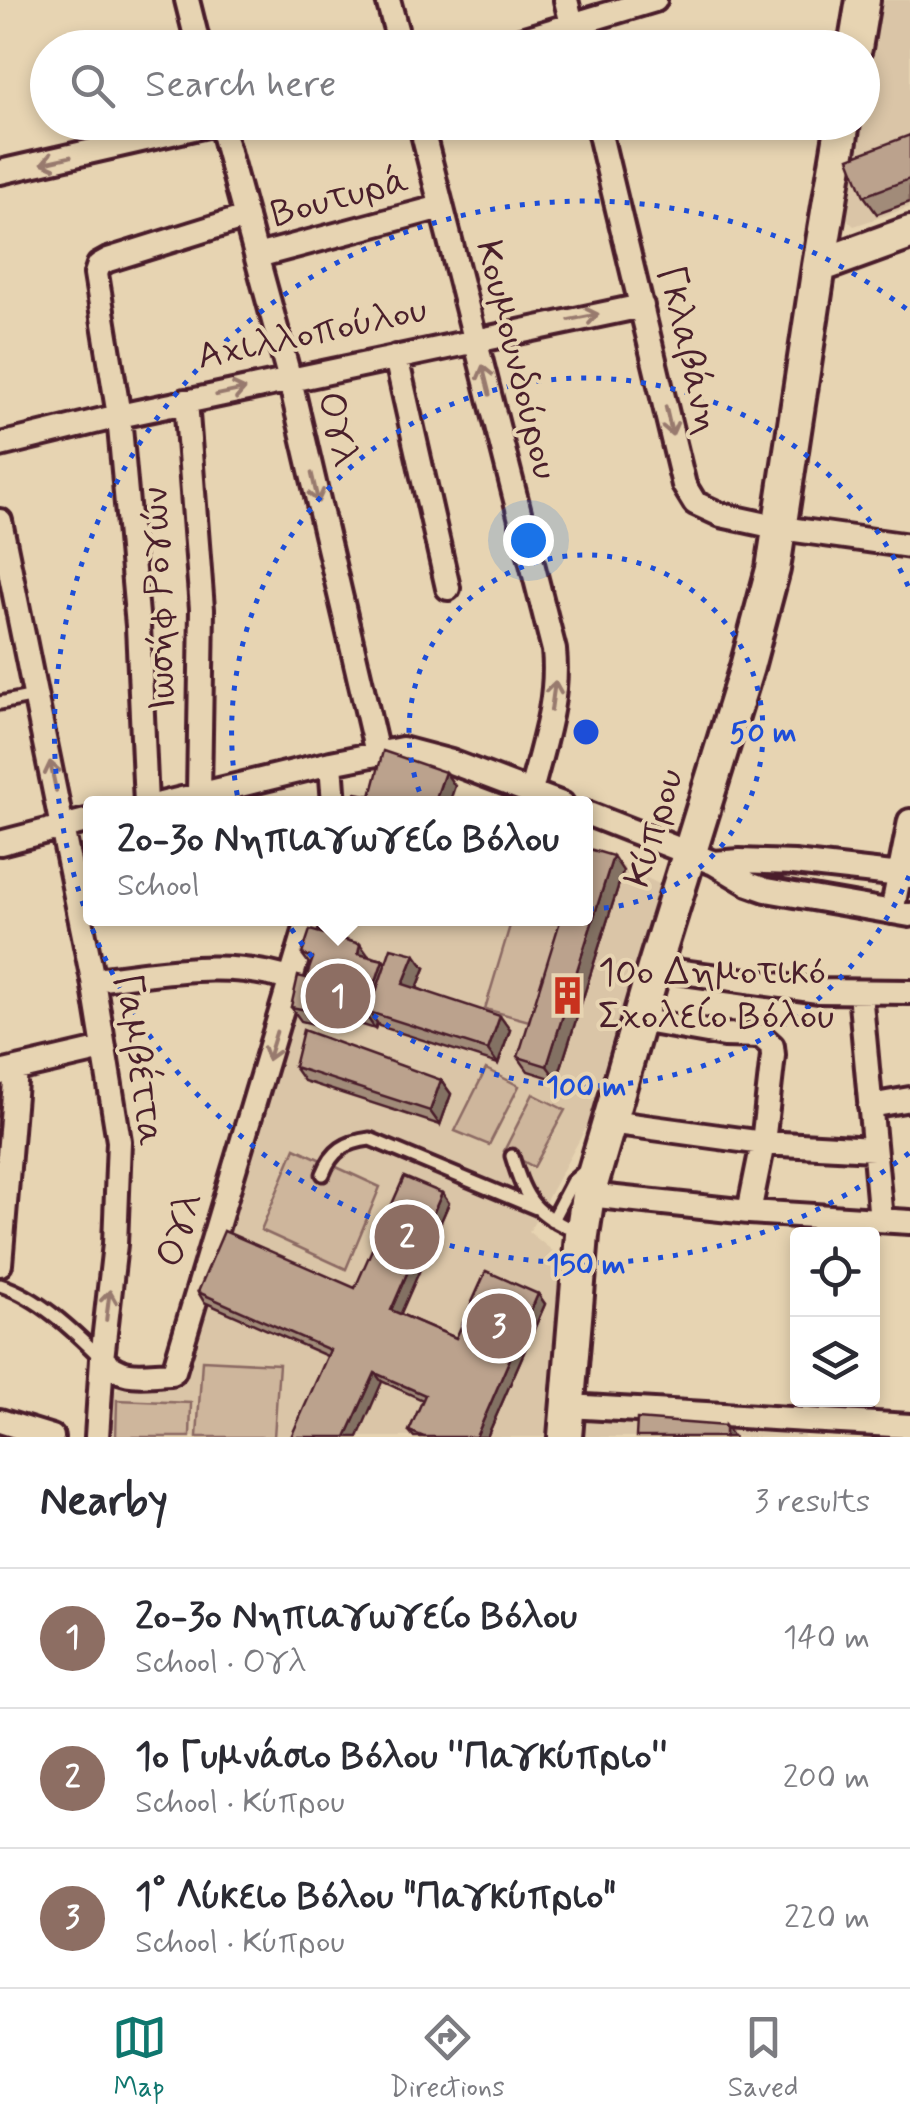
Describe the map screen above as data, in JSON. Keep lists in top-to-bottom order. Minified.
{"streets":{"street":["Βουτυρά","Αχιλλοπούλου","Γκλαβάνη","Κουμουνδούρου","Ογλ","Ιωσήφ Ρογών","Κύπρου","Γαμβέττα"]},"crossings":[["Βουτυρά","Κουμουνδούρου"],["Βουτυρά","Ογλ"],["Αχιλλοπούλου","Γκλαβάνη"],["Αχιλλοπούλου","Κουμουνδούρου"],["Αχιλλοπούλου","Ογλ"],["Αχιλλοπούλου","Ιωσήφ Ρογών"],["Γκλαβάνη","Κύπρου"],["Ογλ","Γαμβέττα"]],"one_way":["Αχιλλοπούλου","Γκλαβάνη"],"places":{"building":["10ο Δημοτικό Σχολείο Βόλου"]},"page":{"search":"Search here","popup":["2ο-3ο Νηπιαγωγείο Βόλου","School"],"pins":["1","2","3"],"heading":["Nearby","3 results"],"list":[{"mark":"1","name":"2ο-3ο Νηπιαγωγείο Βόλου","note":"School · Ογλ","value":"140 m"},{"mark":"2","name":"1ο Γυμνάσιο Βόλου ''Παγκύπριο''","note":"School · Κύπρου","value":"200 m"},{"mark":"3","name":"1° Λύκειο Βόλου \"Παγκύπριο\"","note":"School · Κύπρου","value":"220 m"}],"nav":["Map","Directions","Saved"]},"rings":["50 m","100 m","150 m"]}
